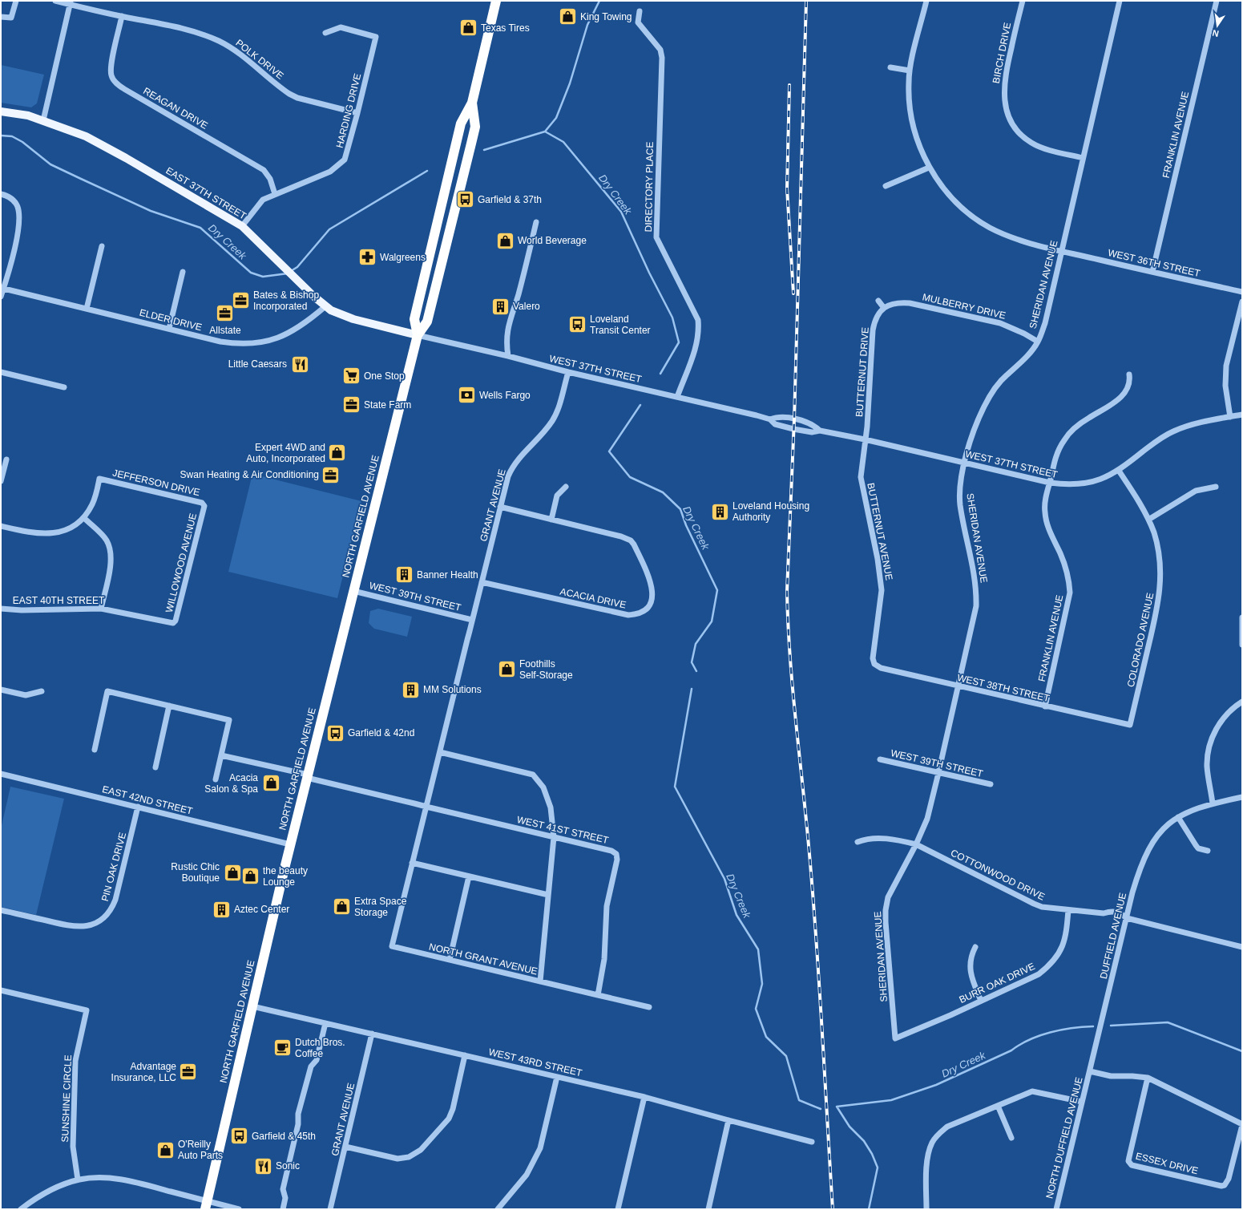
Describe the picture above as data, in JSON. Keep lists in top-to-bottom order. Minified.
{"streets":{"highway":["NORTH GARFIELD AVENUE"],"main road":["EAST 37TH STREET"],"street":["BIRCH DRIVE","POLK DRIVE","REAGAN DRIVE","HARDING DRIVE","FRANKLIN AVENUE","DIRECTORY PLACE","WEST 36TH STREET","SHERIDAN AVENUE","MULBERRY DRIVE","ELDER DRIVE","WEST 37TH STREET","BUTTERNUT DRIVE","JEFFERSON DRIVE","GRANT AVENUE","BUTTERNUT AVENUE","WILLOWOOD AVENUE","WEST 39TH STREET","ACACIA DRIVE","EAST 40TH STREET","COLORADO AVENUE","WEST 38TH STREET","EAST 42ND STREET","WEST 41ST STREET","PIN OAK DRIVE","COTTONWOOD DRIVE","DUFFIELD AVENUE","NORTH GRANT AVENUE","BURR OAK DRIVE","WEST 43RD STREET","SUNSHINE CIRCLE","NORTH DUFFIELD AVENUE","ESSEX DRIVE"]},"crossings":[["BIRCH DRIVE","SHERIDAN AVENUE"],["POLK DRIVE","REAGAN DRIVE"],["POLK DRIVE","HARDING DRIVE"],["REAGAN DRIVE","HARDING DRIVE"],["HARDING DRIVE","EAST 37TH STREET"],["FRANKLIN AVENUE","WEST 36TH STREET"],["FRANKLIN AVENUE","WEST 37TH STREET"],["FRANKLIN AVENUE","WEST 38TH STREET"],["DIRECTORY PLACE","WEST 37TH STREET"],["EAST 37TH STREET","ELDER DRIVE"],["EAST 37TH STREET","WEST 37TH STREET"],["EAST 37TH STREET","NORTH GARFIELD AVENUE"],["WEST 36TH STREET","SHERIDAN AVENUE"],["SHERIDAN AVENUE","MULBERRY DRIVE"],["SHERIDAN AVENUE","WEST 37TH STREET"],["SHERIDAN AVENUE","WEST 39TH STREET"],["SHERIDAN AVENUE","WEST 38TH STREET"],["SHERIDAN AVENUE","COTTONWOOD DRIVE"],["SHERIDAN AVENUE","BURR OAK DRIVE"],["MULBERRY DRIVE","BUTTERNUT DRIVE"],["WEST 37TH STREET","BUTTERNUT DRIVE"],["WEST 37TH STREET","GRANT AVENUE"],["WEST 37TH STREET","NORTH GARFIELD AVENUE"],["WEST 37TH STREET","BUTTERNUT AVENUE"],["WEST 37TH STREET","COLORADO AVENUE"],["BUTTERNUT DRIVE","BUTTERNUT AVENUE"],["JEFFERSON DRIVE","WILLOWOOD AVENUE"],["GRANT AVENUE","WEST 39TH STREET"],["GRANT AVENUE","ACACIA DRIVE"],["GRANT AVENUE","NORTH GRANT AVENUE"],["GRANT AVENUE","WEST 43RD STREET"],["NORTH GARFIELD AVENUE","WEST 39TH STREET"],["NORTH GARFIELD AVENUE","EAST 42ND STREET"],["NORTH GARFIELD AVENUE","WEST 41ST STREET"],["NORTH GARFIELD AVENUE","WEST 43RD STREET"],["BUTTERNUT AVENUE","WEST 38TH STREET"],["WILLOWOOD AVENUE","EAST 40TH STREET"],["WEST 39TH STREET","NORTH GRANT AVENUE"],["COLORADO AVENUE","WEST 38TH STREET"],["EAST 42ND STREET","PIN OAK DRIVE"],["WEST 41ST STREET","NORTH GRANT AVENUE"],["COTTONWOOD DRIVE","DUFFIELD AVENUE"],["COTTONWOOD DRIVE","BURR OAK DRIVE"],["DUFFIELD AVENUE","NORTH DUFFIELD AVENUE"]],"water":["Dry Creek"],"places":{"shop":["King Towing","Texas Tires","World Beverage","Expert 4WD and Auto, Incorporated","Foothills Self-Storage","Acacia Salon & Spa","Rustic Chic Boutique","the beauty Lounge","Extra Space Storage","O'Reilly Auto Parts"],"bus stop":["Garfield & 37th","Loveland Transit Center","Garfield & 42nd","Garfield & 45th"],"pharmacy":["Walgreens"],"office":["Bates & Bishop Incorporated","Allstate","State Farm","Swan Heating & Air Conditioning","Advantage Insurance, LLC"],"building":["Valero","Loveland Housing Authority","Banner Health","MM Solutions","Aztec Center"],"restaurant":["Little Caesars","Sonic"],"supermarket":["One Stop"],"bank":["Wells Fargo"],"cafe":["Dutch Bros. Coffee"]},"north":"bottom"}
